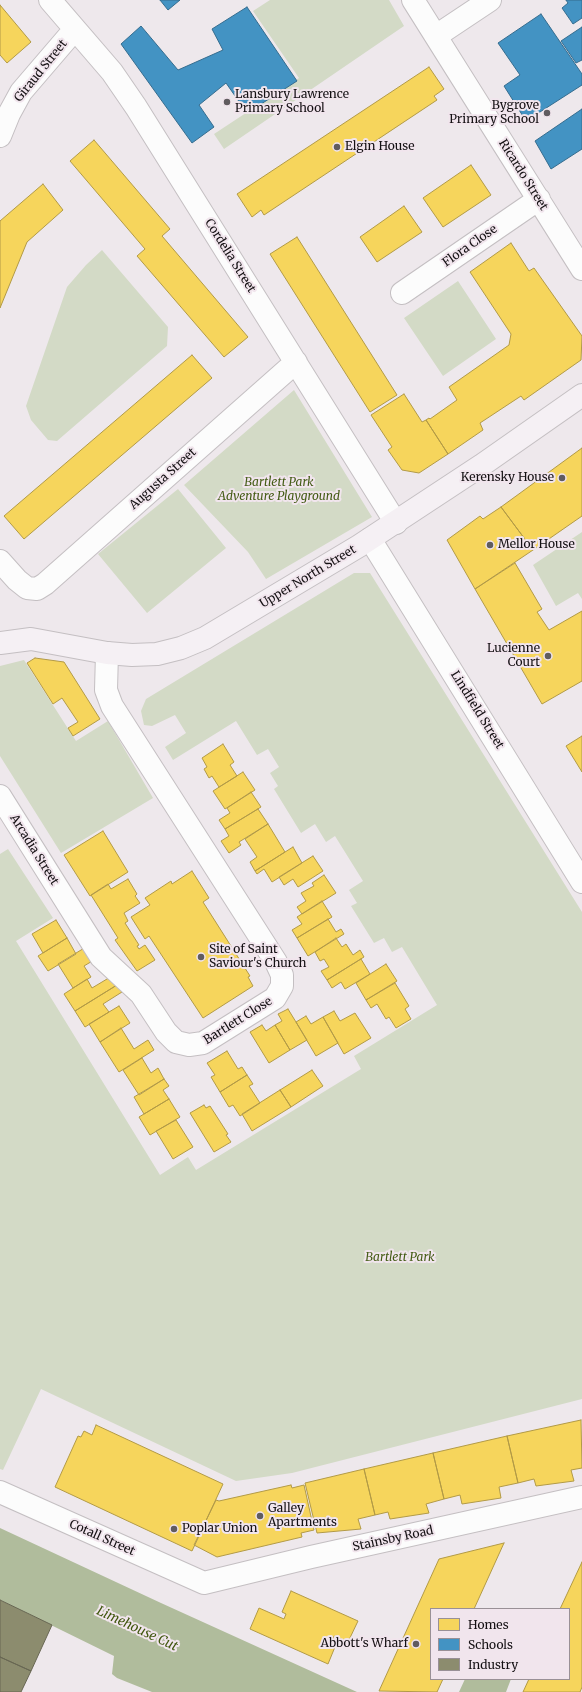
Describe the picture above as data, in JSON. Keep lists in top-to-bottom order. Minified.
{"streets":{"street":["Giraud Street","Ricardo Street","Flora Close","Cordelia Street","Augusta Street","Upper North Street","Lindfield Street","Arcadia Street","Bartlett Close","Cotall Street","Stainsby Road"]},"crossings":[["Giraud Street","Cordelia Street"],["Ricardo Street","Flora Close"],["Cordelia Street","Augusta Street"],["Cordelia Street","Upper North Street"],["Upper North Street","Lindfield Street"],["Upper North Street","Bartlett Close"],["Arcadia Street","Bartlett Close"],["Cotall Street","Stainsby Road"]],"water":["Limehouse Cut"],"parks":["Bartlett Park Adventure Playground","Bartlett Park"],"places":["Lansbury Lawrence Primary School","Bygrove Primary School","Elgin House","Kerensky House","Mellor House","Lucienne Court","Site of Saint Saviour's Church","Galley Apartments","Poplar Union","Abbott's Wharf"],"legend":["Homes","Schools","Industry"]}
